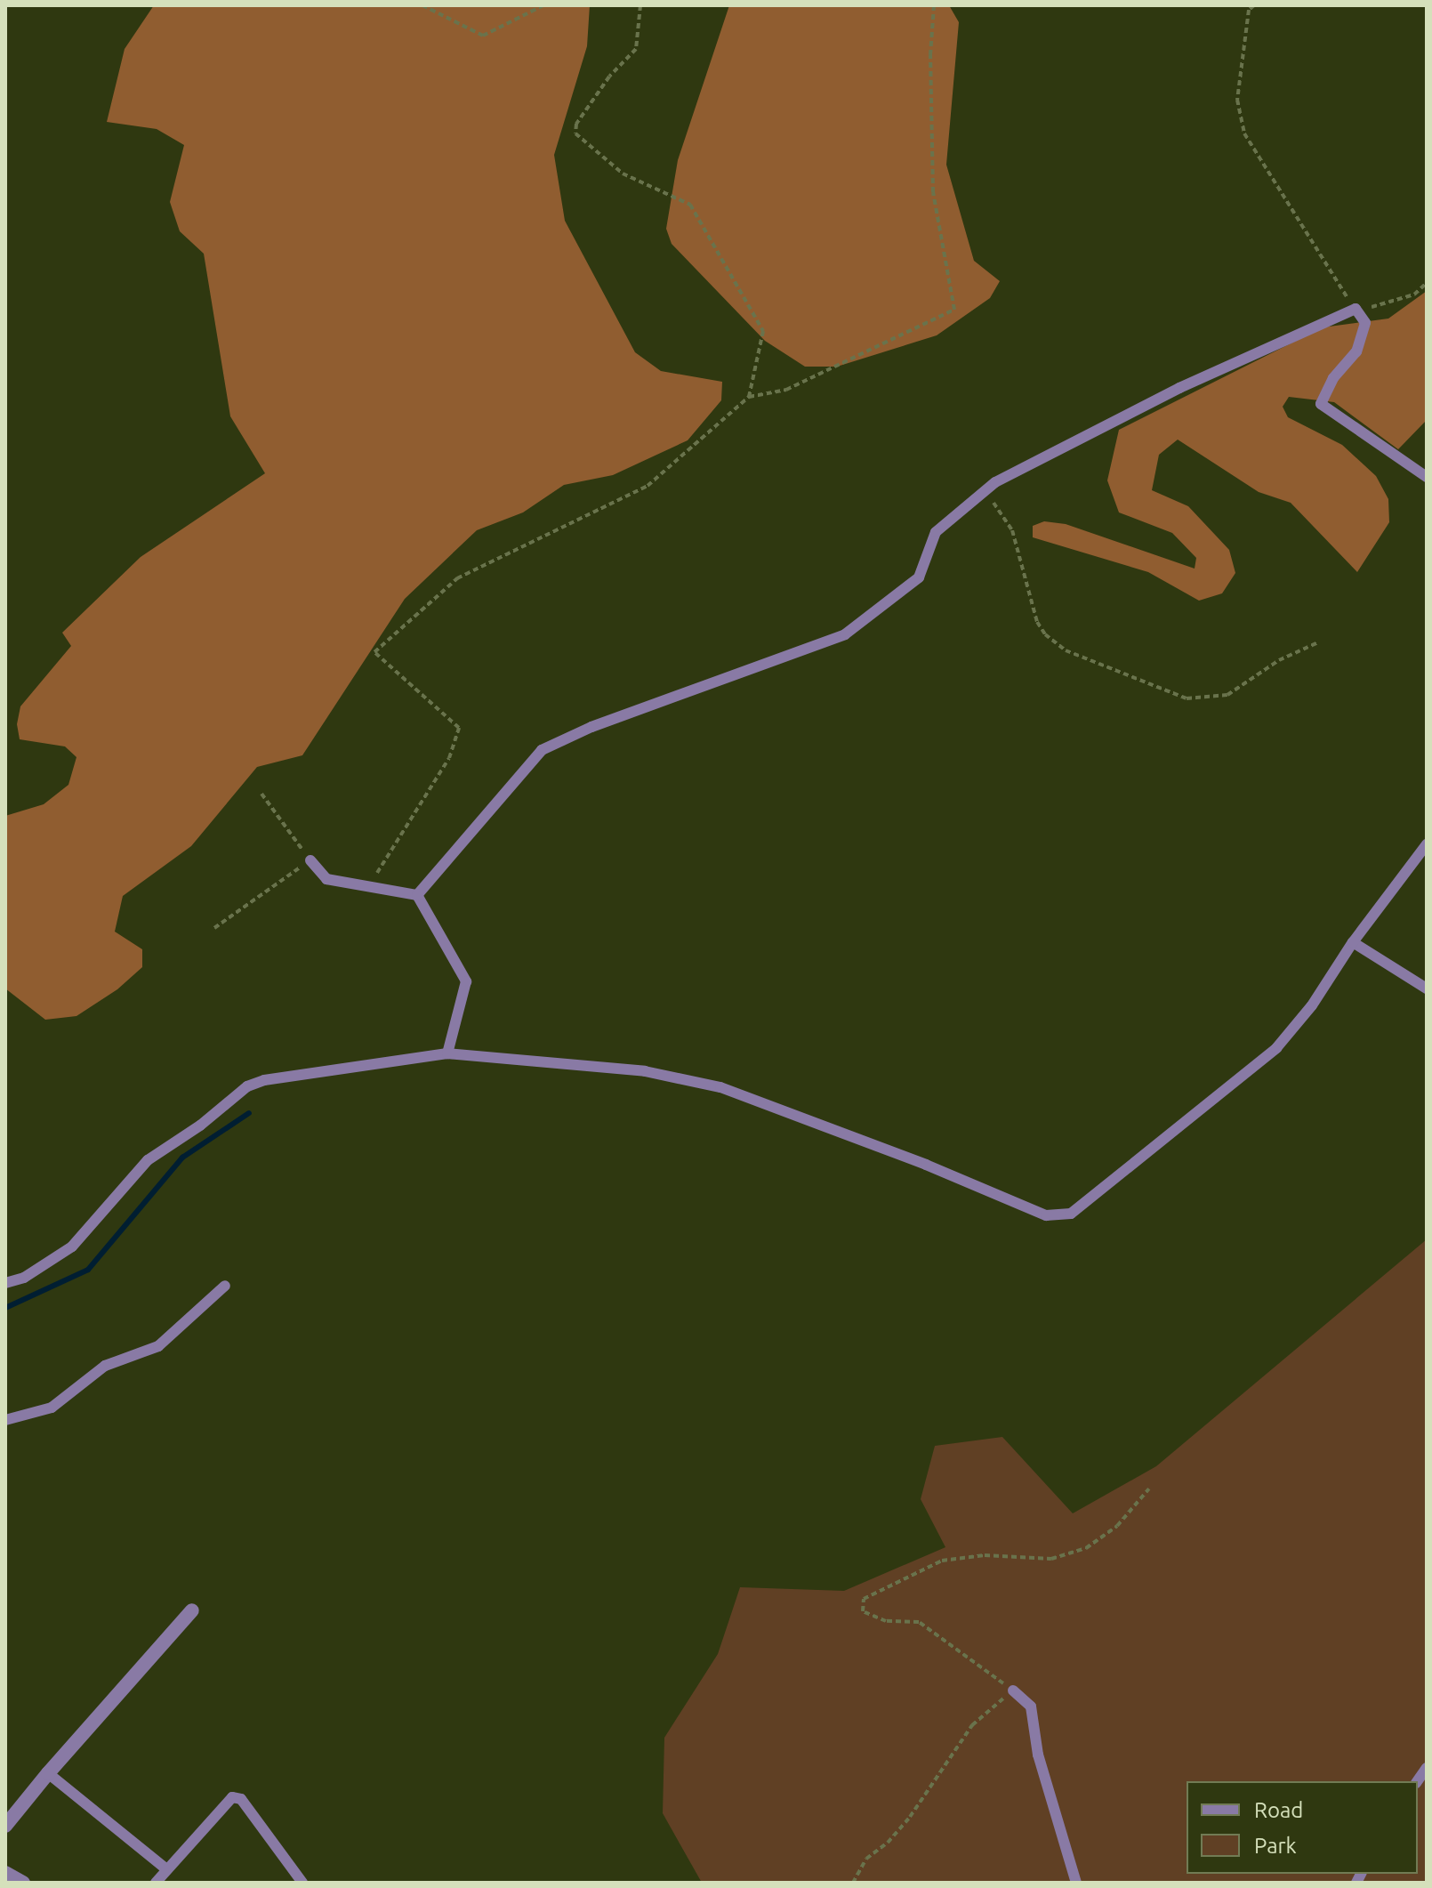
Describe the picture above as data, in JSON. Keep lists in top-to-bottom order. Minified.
{"legend":["Road","Park"]}
